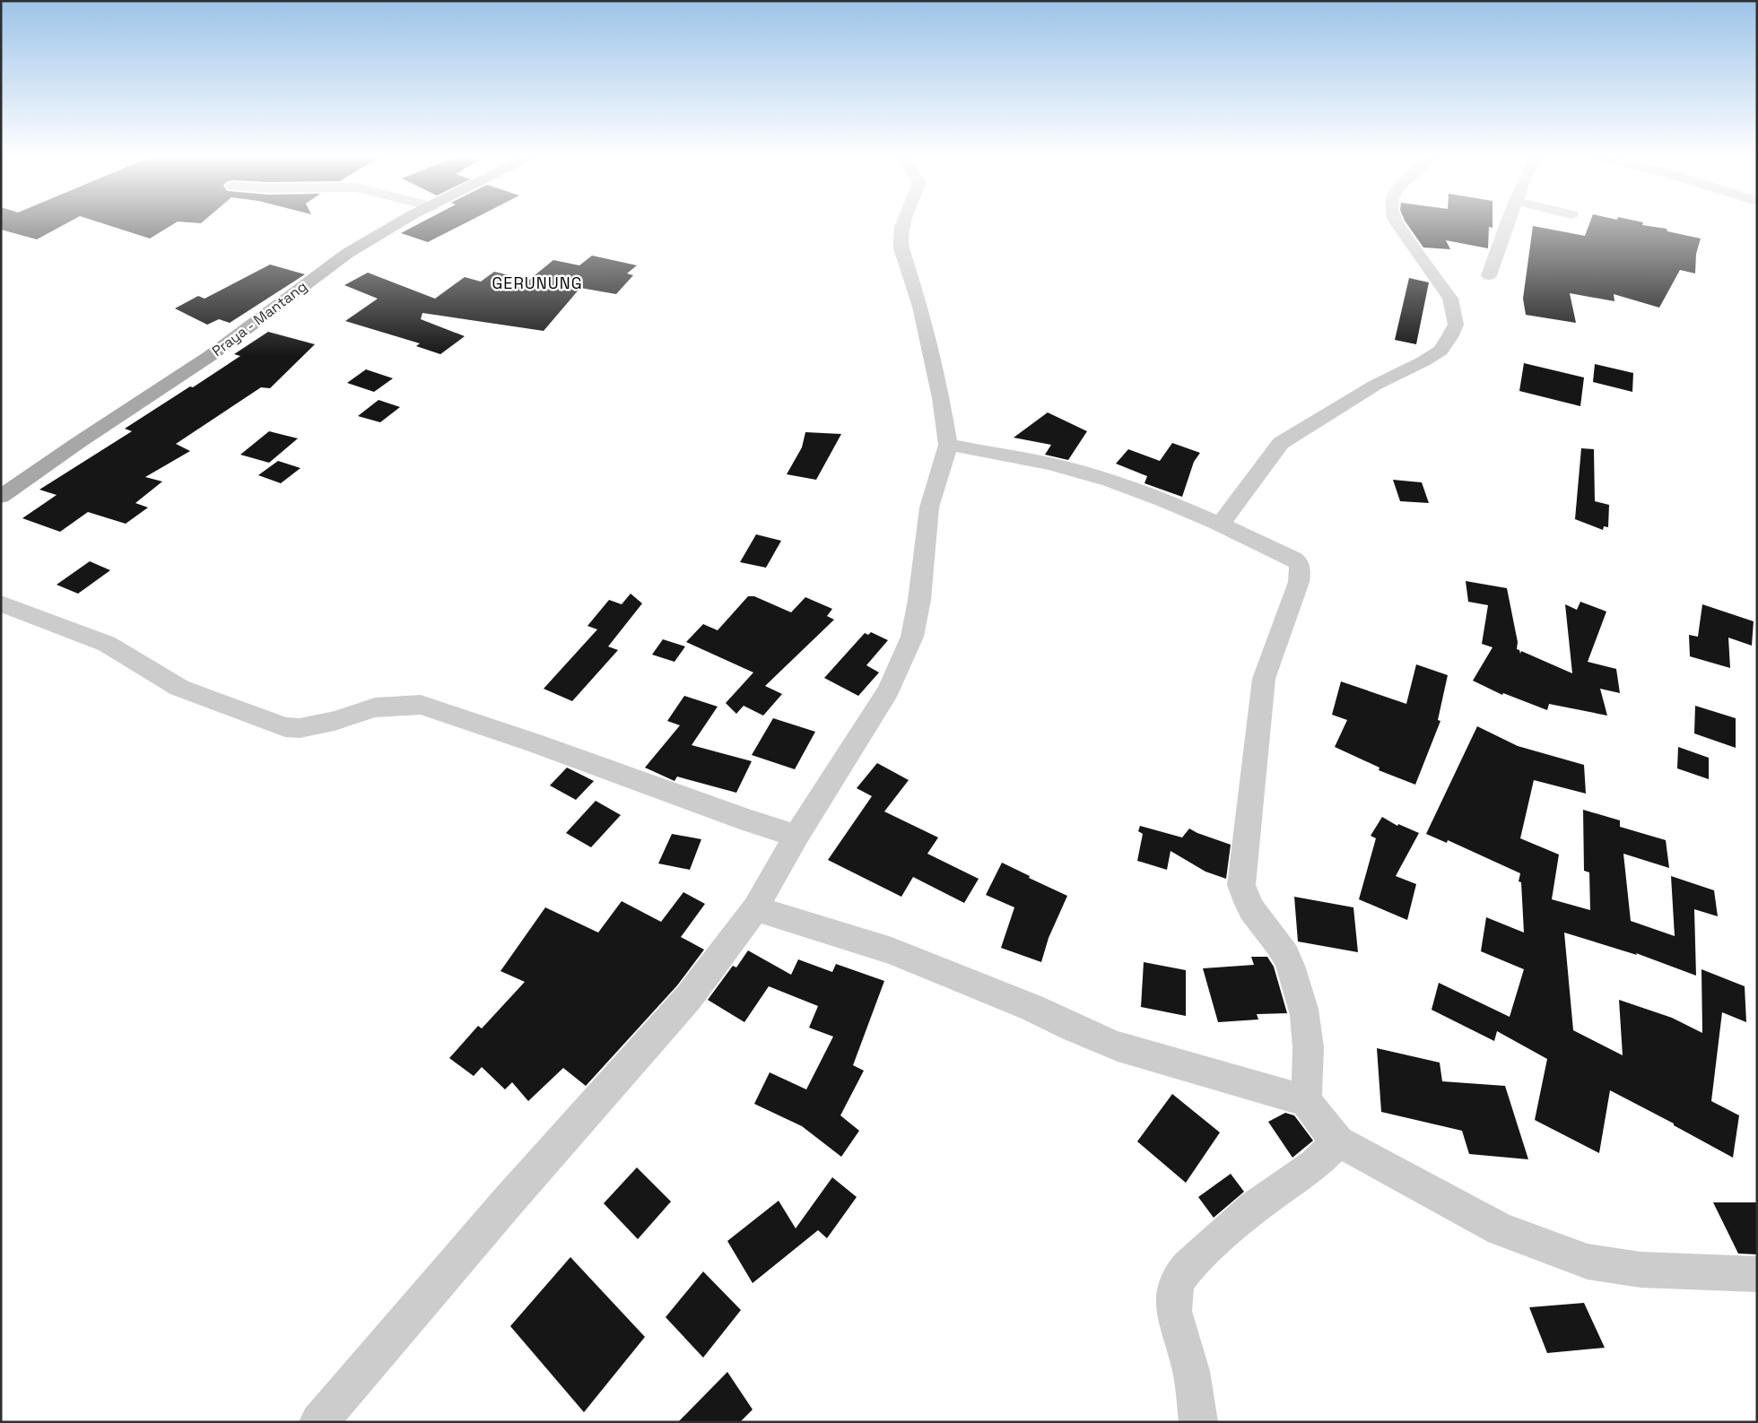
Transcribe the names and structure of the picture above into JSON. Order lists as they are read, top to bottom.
{
  "streets": {
    "main road": ["Praya - Mantang"]
  },
  "districts": ["GERUNUNG"]
}
